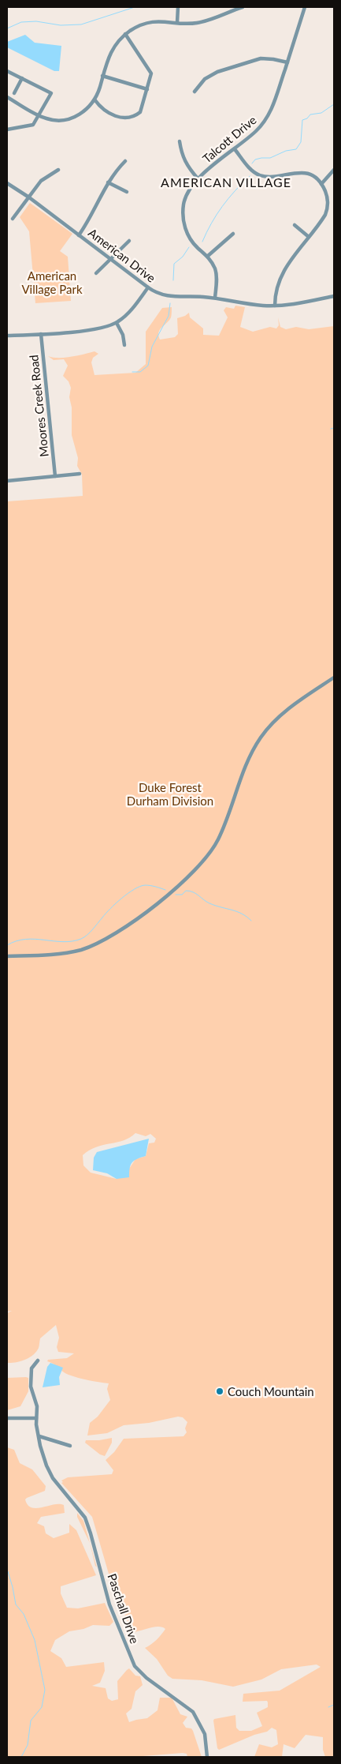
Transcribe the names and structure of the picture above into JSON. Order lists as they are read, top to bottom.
{
  "streets": {
    "street": [
      "Talcott Drive",
      "American Drive",
      "Moores Creek Road",
      "Paschall Drive"
    ]
  },
  "crossings": [
    ["Talcott Drive", "American Drive"]
  ],
  "districts": ["AMERICAN VILLAGE"],
  "parks": ["American Village Park", "Duke Forest Durham Division"],
  "places": ["Couch Mountain"]
}
